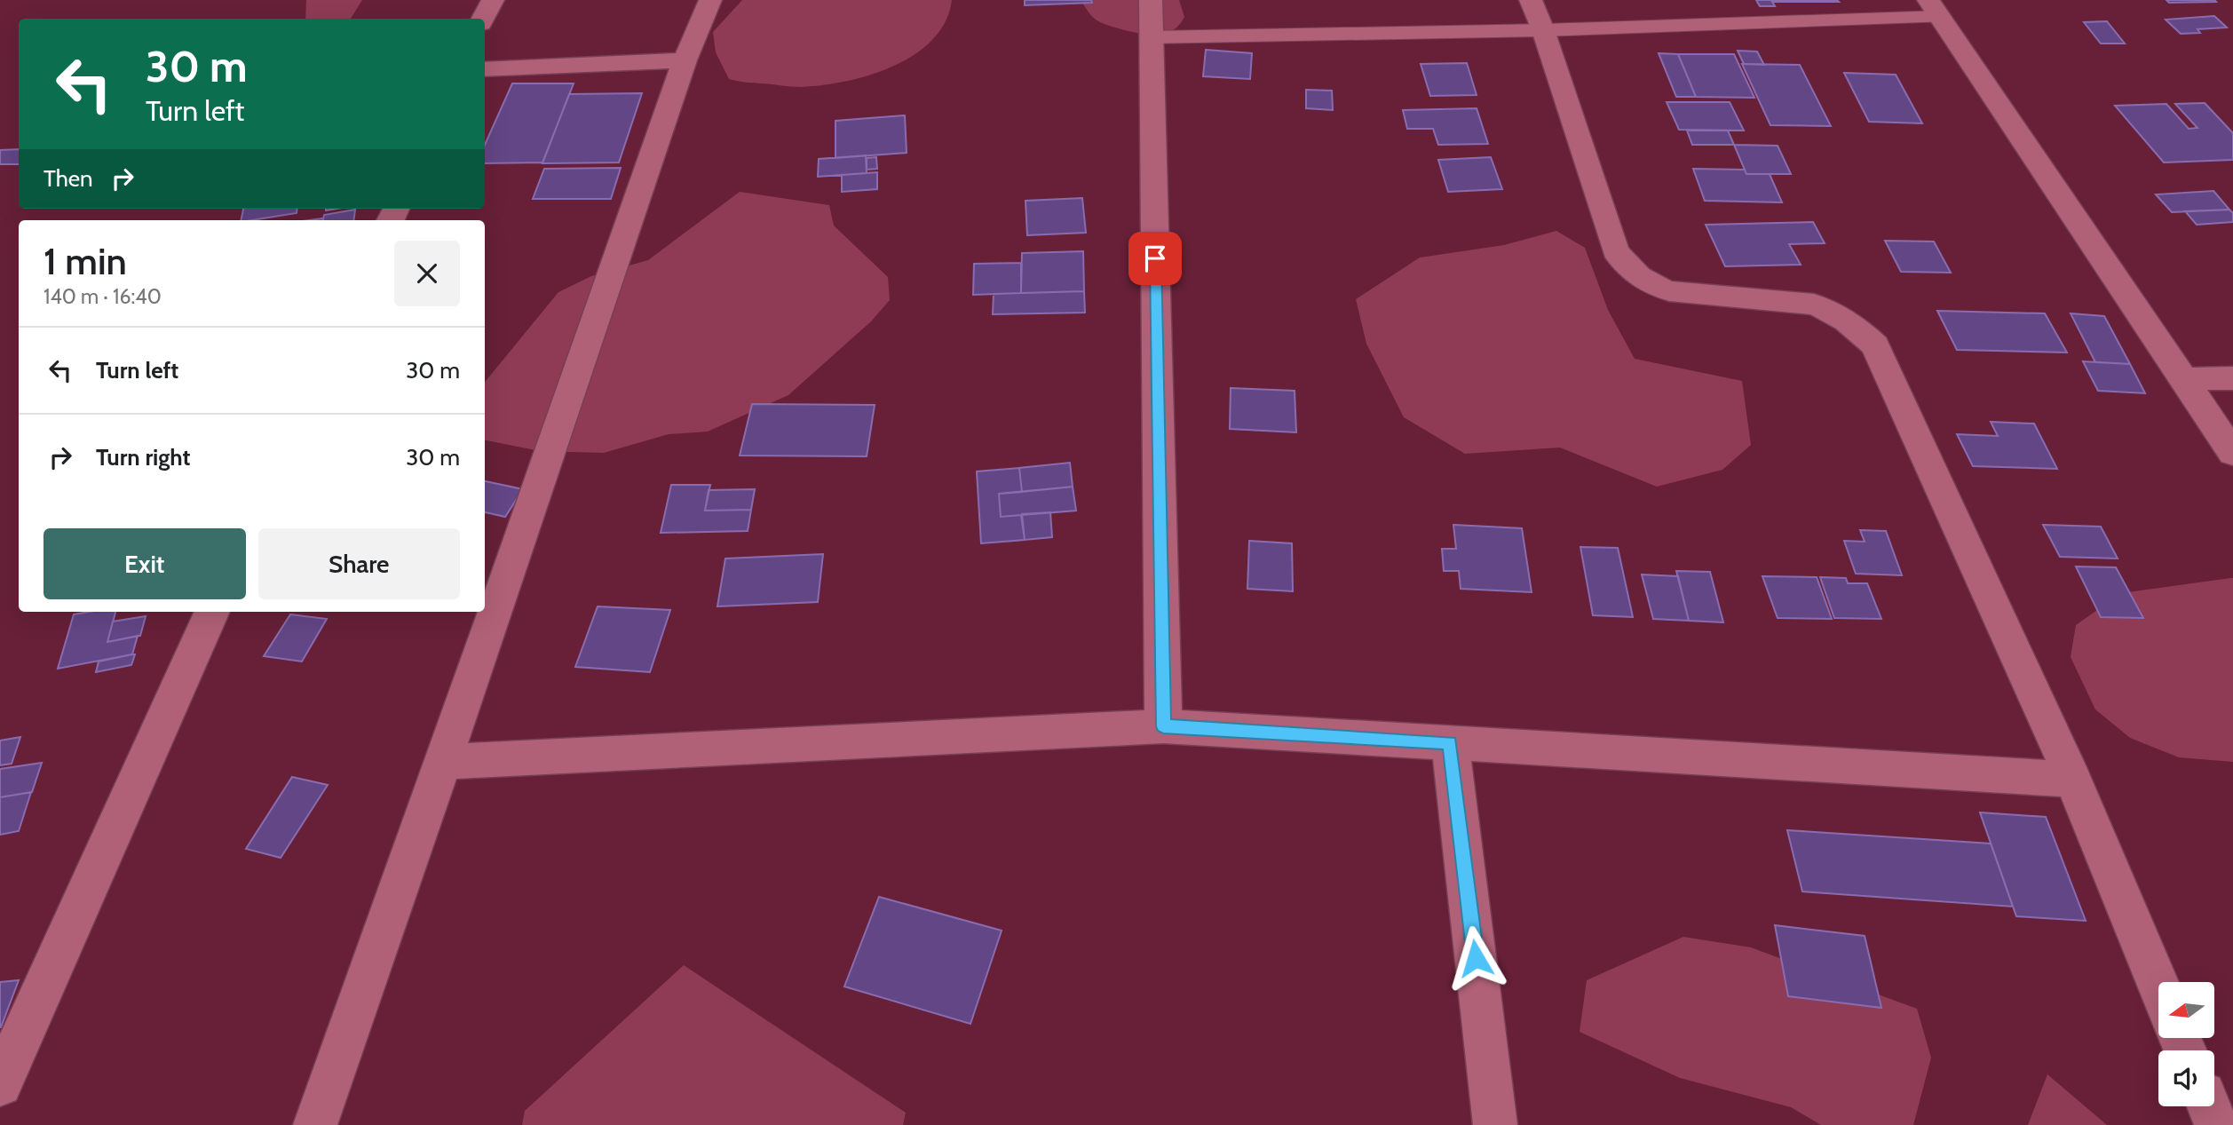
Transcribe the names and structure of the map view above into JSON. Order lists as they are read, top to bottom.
{
  "north": "left",
  "page": {
    "turn": ["30 m", "Turn left"],
    "then": "Then",
    "heading": ["1 min", "140 m · 16:40"],
    "list": [
      {
        "name": "Turn left",
        "value": "30 m"
      },
      {
        "name": "Turn right",
        "value": "30 m"
      }
    ],
    "buttons": ["Exit", "Share"]
  }
}
